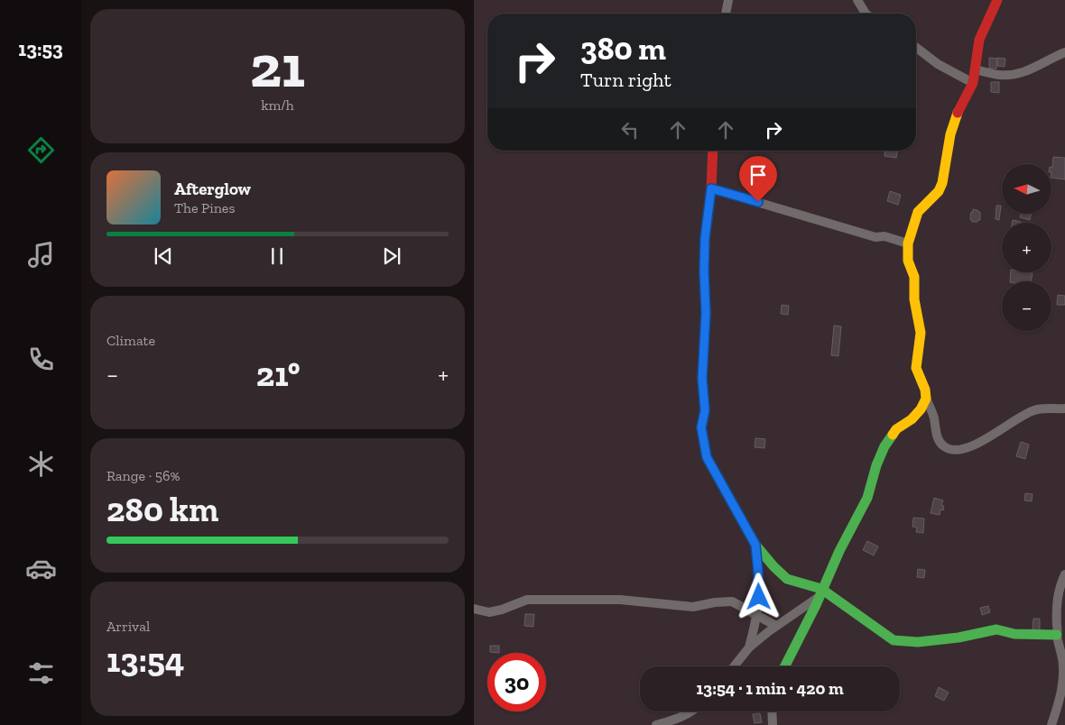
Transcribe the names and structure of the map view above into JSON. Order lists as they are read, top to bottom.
{
  "north": "left",
  "page": {
    "tabs": "13:53",
    "tile": [
      ["21", "km/h"],
      "Climate",
      ["Range · 56%", "280 km"],
      ["Arrival", "13:54"]
    ],
    "turn": ["380 m", "Turn right"],
    "map_buttons": ["+", "−"],
    "song": ["Afterglow", "The Pines"],
    "heat": ["−", "21°", "+"],
    "limit": "30",
    "trip": "13:54 · 1 min · 420 m"
  }
}
